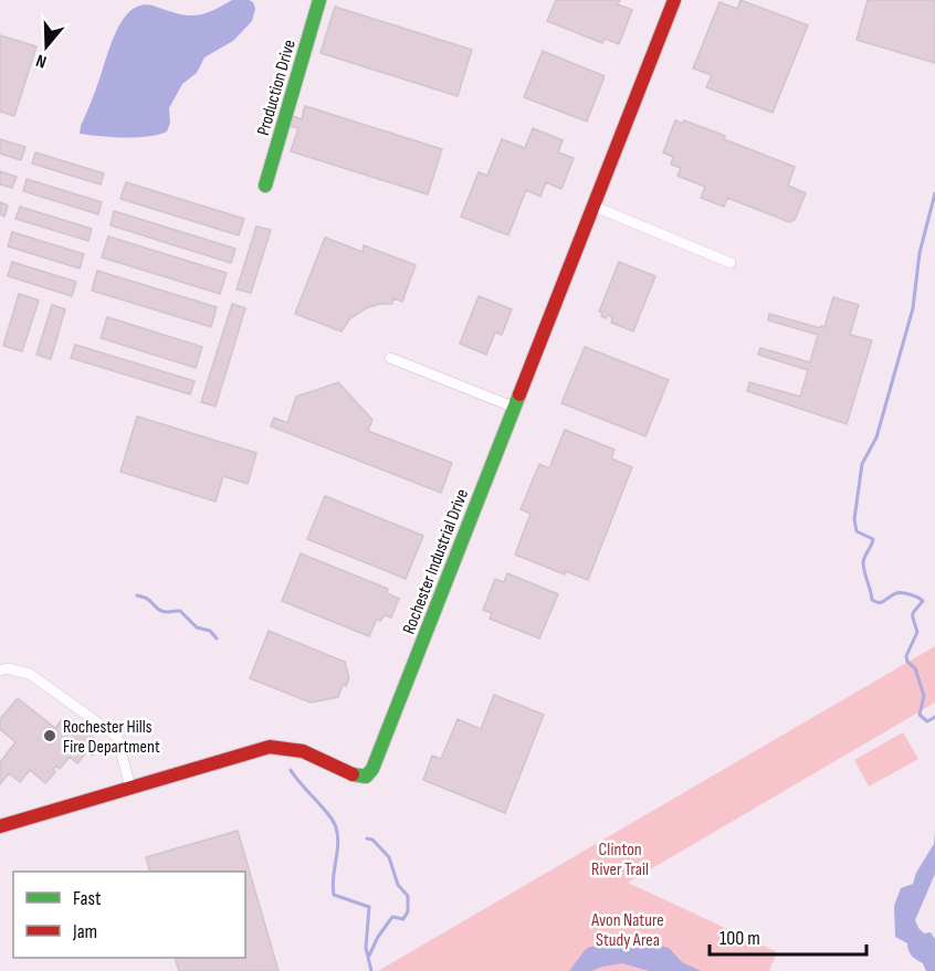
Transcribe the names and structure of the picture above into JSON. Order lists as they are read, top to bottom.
{
  "streets": {
    "street": ["Production Drive", "Rochester Industrial Drive"]
  },
  "parks": ["Clinton River Trail", "Avon Nature Study Area"],
  "places": ["Rochester Hills Fire Department"],
  "legend": ["Fast", "Jam"],
  "scale_bar": "100 m",
  "north": "bottom"
}
